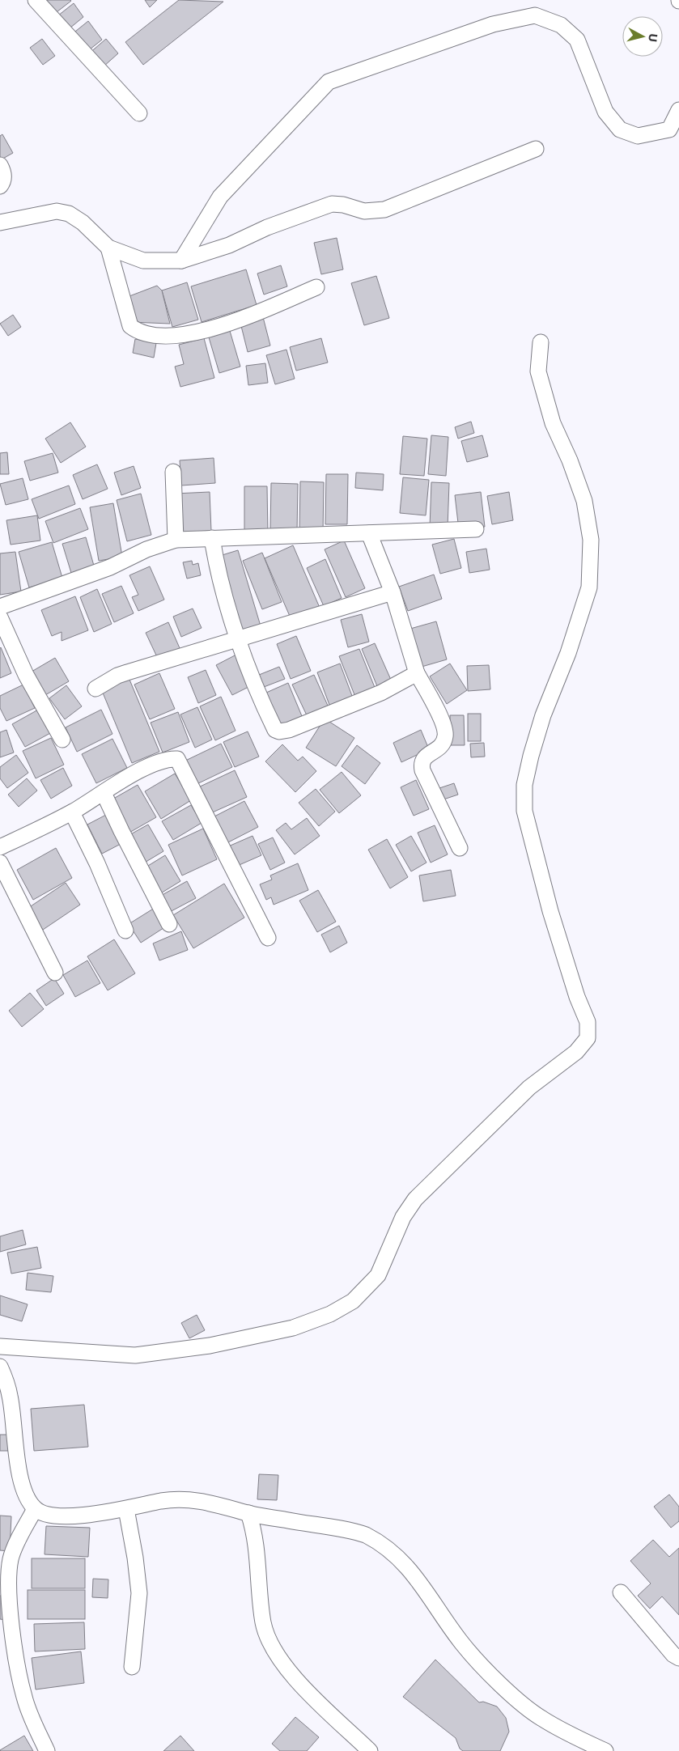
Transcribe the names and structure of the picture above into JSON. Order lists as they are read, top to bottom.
{
  "north": "right"
}
